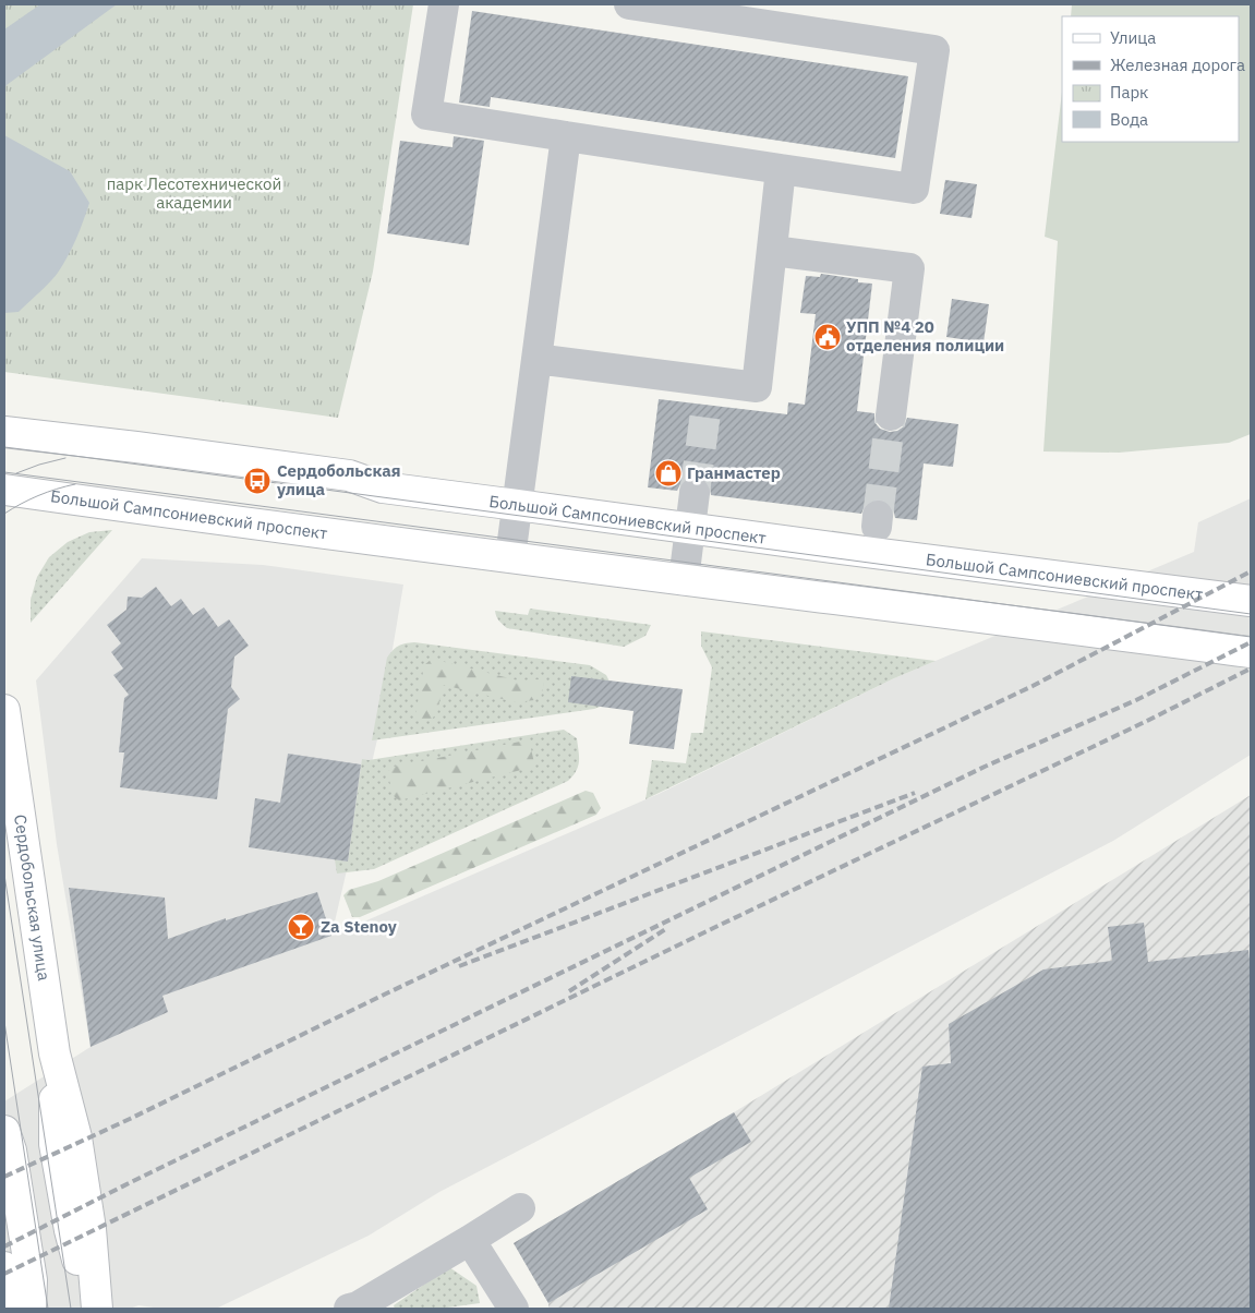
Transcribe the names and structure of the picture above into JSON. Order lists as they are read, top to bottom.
{
  "streets": {
    "main road": ["Большой Сампсониевский проспект", "Сердобольская улица"]
  },
  "parks": ["парк Лесотехнической академии"],
  "places": {
    "public building": ["УПП №4 20 отделения полиции"],
    "shop": ["Гранмастер"],
    "bus stop": ["Сердобольская улица"],
    "bar": ["Za Stenoy"]
  },
  "legend": [
    "Улица",
    "Железная дорога",
    "Парк",
    "Вода"
  ]
}
